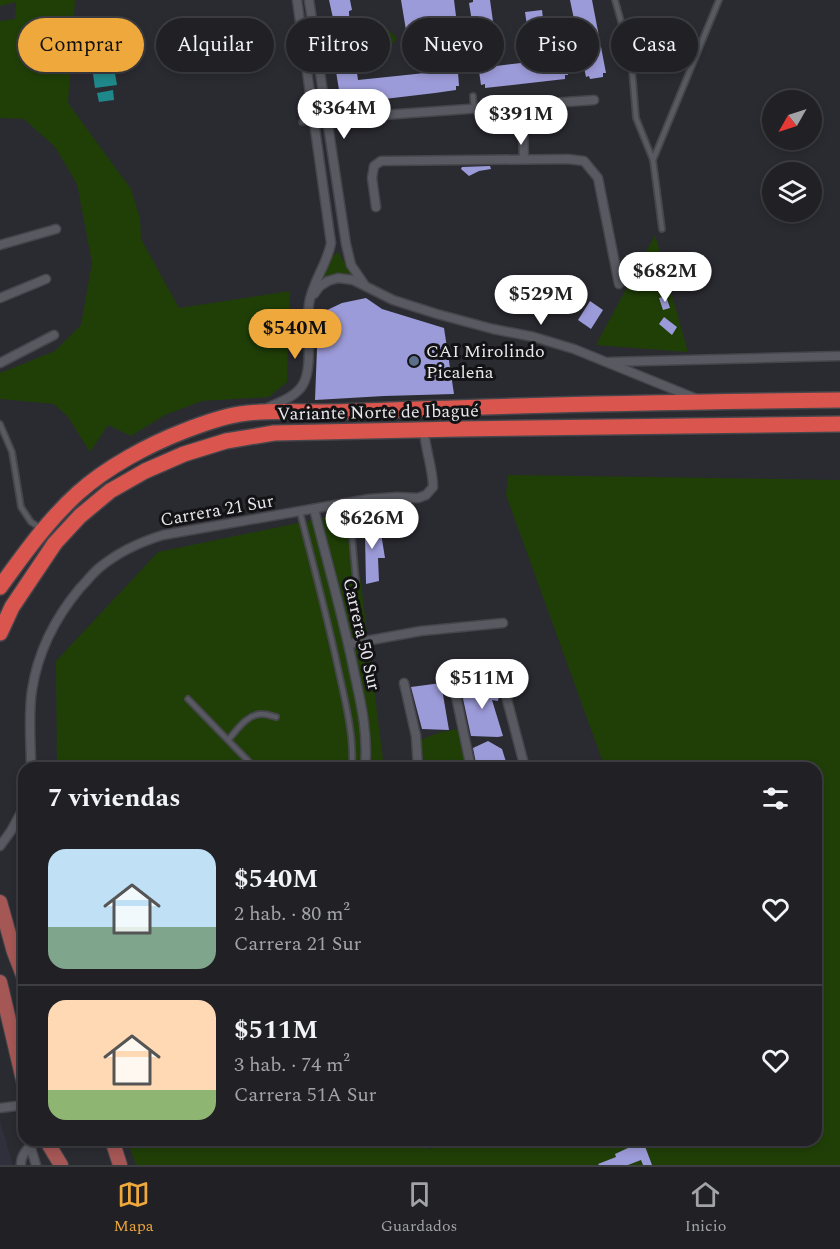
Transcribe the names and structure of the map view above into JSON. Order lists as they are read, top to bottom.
{
  "streets": {
    "highway": ["Variante Norte de Ibagué"],
    "street": ["Carrera 21 Sur", "Carrera 50 Sur"]
  },
  "crossings": [
    ["Variante Norte de Ibagué", "Carrera 21 Sur"],
    ["Carrera 21 Sur", "Carrera 50 Sur"]
  ],
  "places": ["CAI Mirolindo Picaleña"],
  "north": "bottom left",
  "page": {
    "chip": [
      "Comprar",
      "Alquilar",
      "Filtros",
      "Nuevo",
      "Piso",
      "Casa"
    ],
    "price": [
      "$364M",
      "$391M",
      "$682M",
      "$529M",
      "$540M",
      "$626M",
      "$511M"
    ],
    "heading": "7 viviendas",
    "list": [
      {
        "name": "$540M",
        "note": "2 hab. · 80 m² · Carrera 21 Sur"
      },
      {
        "name": "$511M",
        "note": "3 hab. · 74 m² · Carrera 51A Sur"
      }
    ],
    "tabs": ["Mapa", "Guardados", "Inicio"]
  }
}
